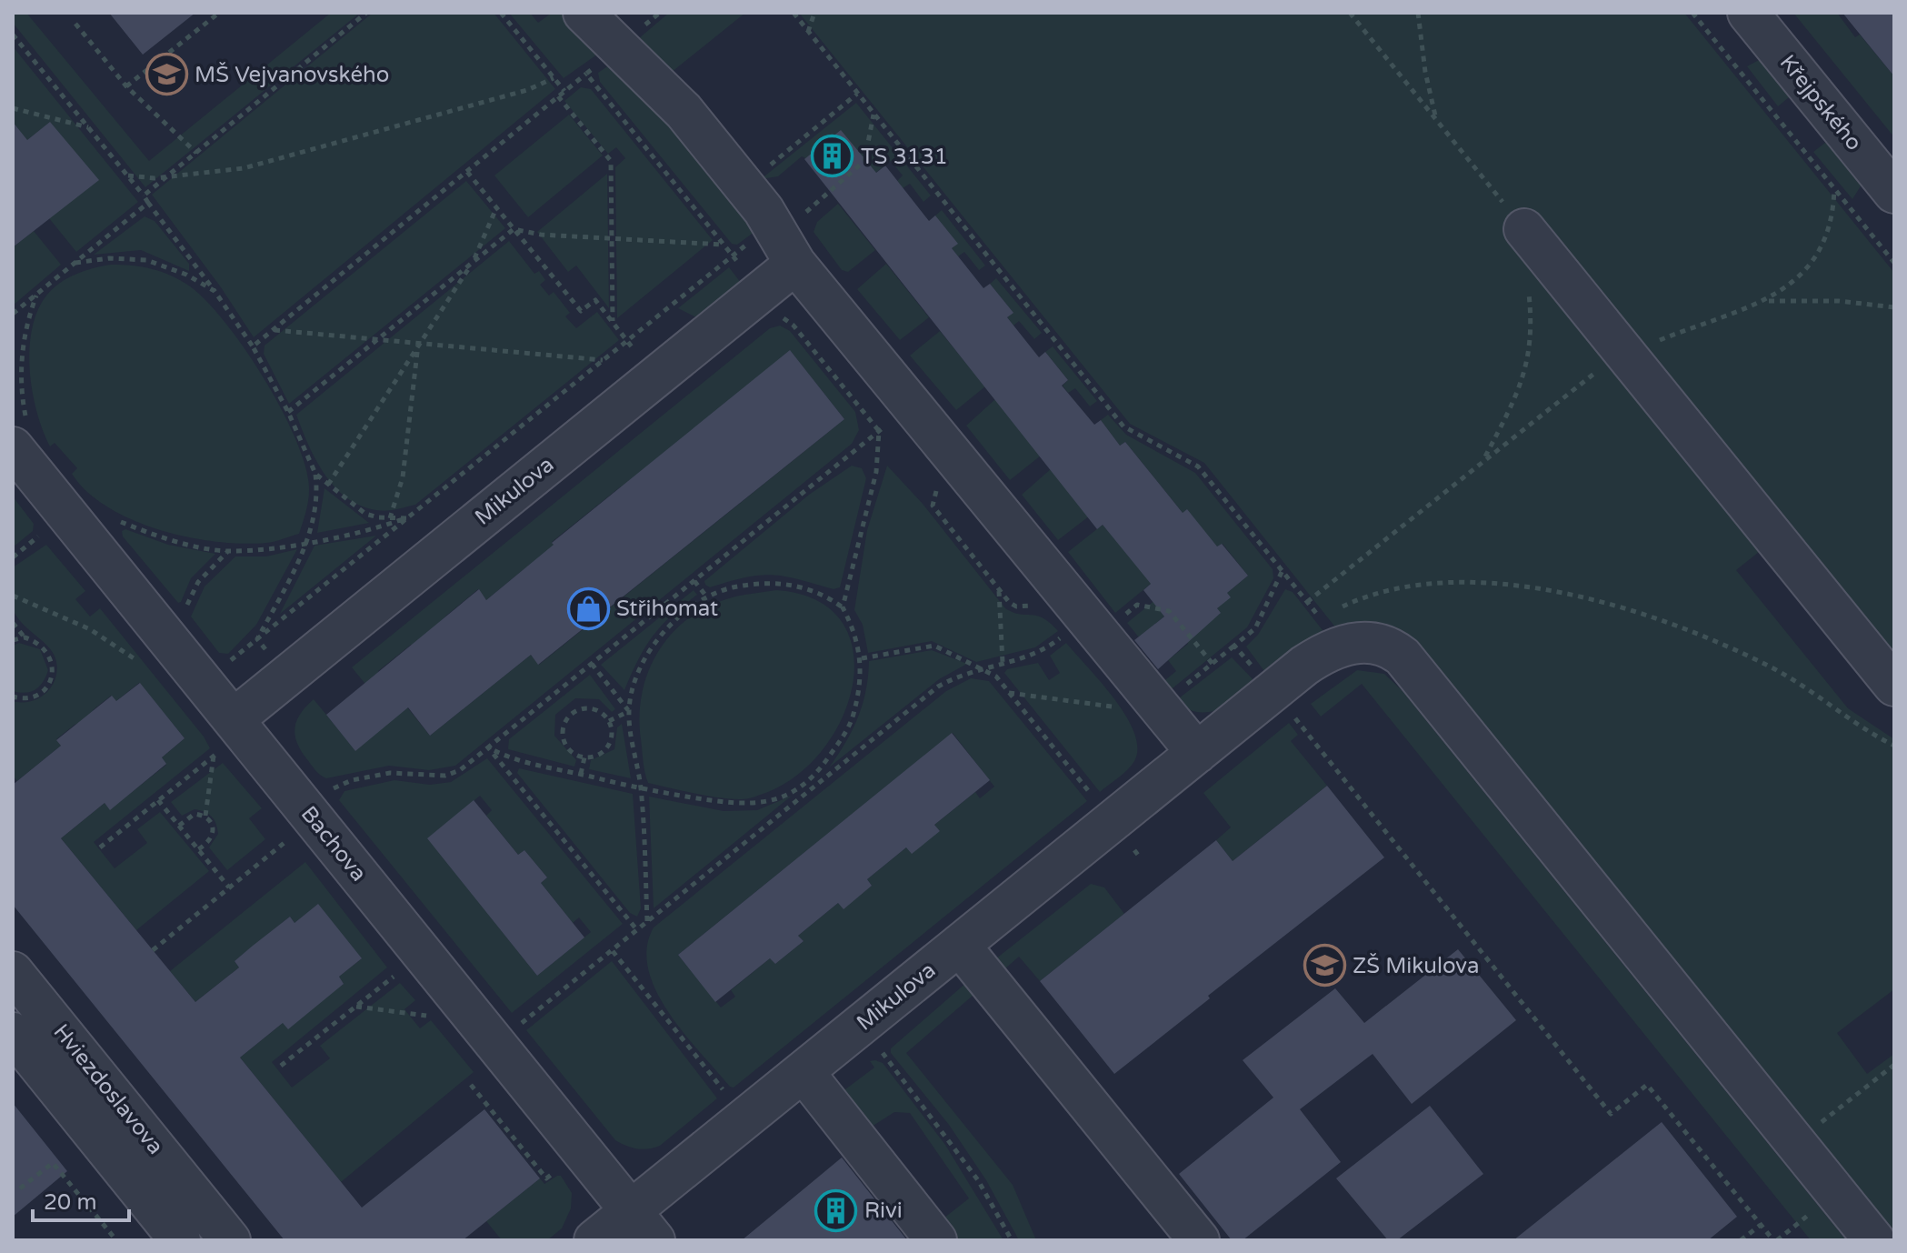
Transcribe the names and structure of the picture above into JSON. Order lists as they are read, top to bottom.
{
  "streets": {
    "street": [
      "Křejpského",
      "Mikulova",
      "Bachova",
      "Hviezdoslavova"
    ]
  },
  "crossings": [
    ["Mikulova", "Bachova"]
  ],
  "places": {
    "school or university": ["MŠ Vejvanovského", "ZŠ Mikulova"],
    "building": ["TS 3131", "Rivi"],
    "shop": ["Střihomat"]
  },
  "scale_bar": "20 m"
}
